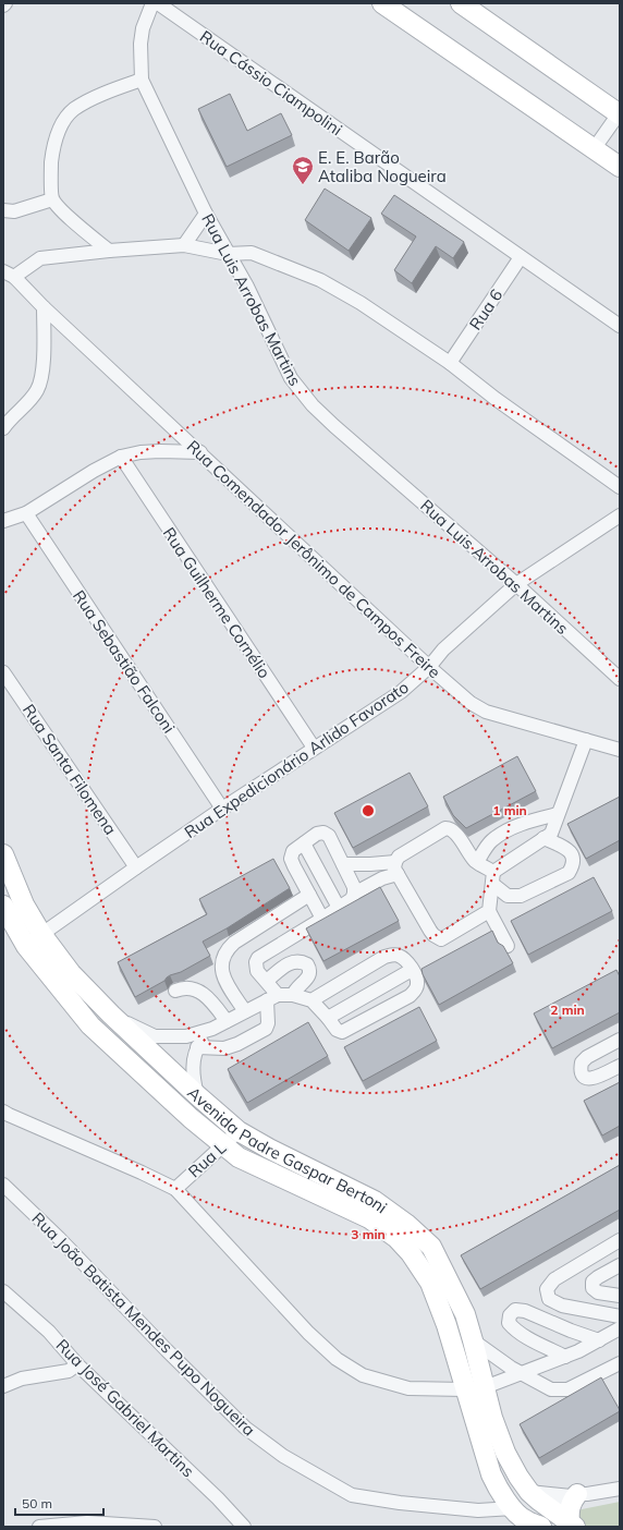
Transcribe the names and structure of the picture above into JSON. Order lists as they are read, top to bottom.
{
  "streets": {
    "street": [
      "Rua Cássio Ciampolini",
      "Rua Luis Arrobas Martins",
      "Rua 6",
      "Rua Comendador Jerônimo de Campos Freire",
      "Rua Guilherme Cornélio",
      "Rua Sebastião Falconi",
      "Rua Expedicionário Arlido Favorato",
      "Rua Santa Filomena",
      "Avenida Padre Gaspar Bertoni",
      "Rua L",
      "Rua João Batista Mendes Pupo Nogueira",
      "Rua José Gabriel Martins"
    ]
  },
  "crossings": [
    ["Rua Cássio Ciampolini", "Rua 6"],
    ["Rua Luis Arrobas Martins", "Rua Expedicionário Arlido Favorato"],
    ["Rua Comendador Jerônimo de Campos Freire", "Rua Expedicionário Arlido Favorato"],
    ["Rua Guilherme Cornélio", "Rua Expedicionário Arlido Favorato"],
    ["Rua Sebastião Falconi", "Rua Expedicionário Arlido Favorato"],
    ["Rua Expedicionário Arlido Favorato", "Rua Santa Filomena"],
    ["Rua Expedicionário Arlido Favorato", "Avenida Padre Gaspar Bertoni"],
    ["Avenida Padre Gaspar Bertoni", "Rua L"],
    ["Avenida Padre Gaspar Bertoni", "Rua João Batista Mendes Pupo Nogueira"]
  ],
  "places": {
    "school or university": ["E. E. Barão Ataliba Nogueira"]
  },
  "scale_bar": "50 m",
  "rings": ["1 min", "2 min", "3 min"]
}
